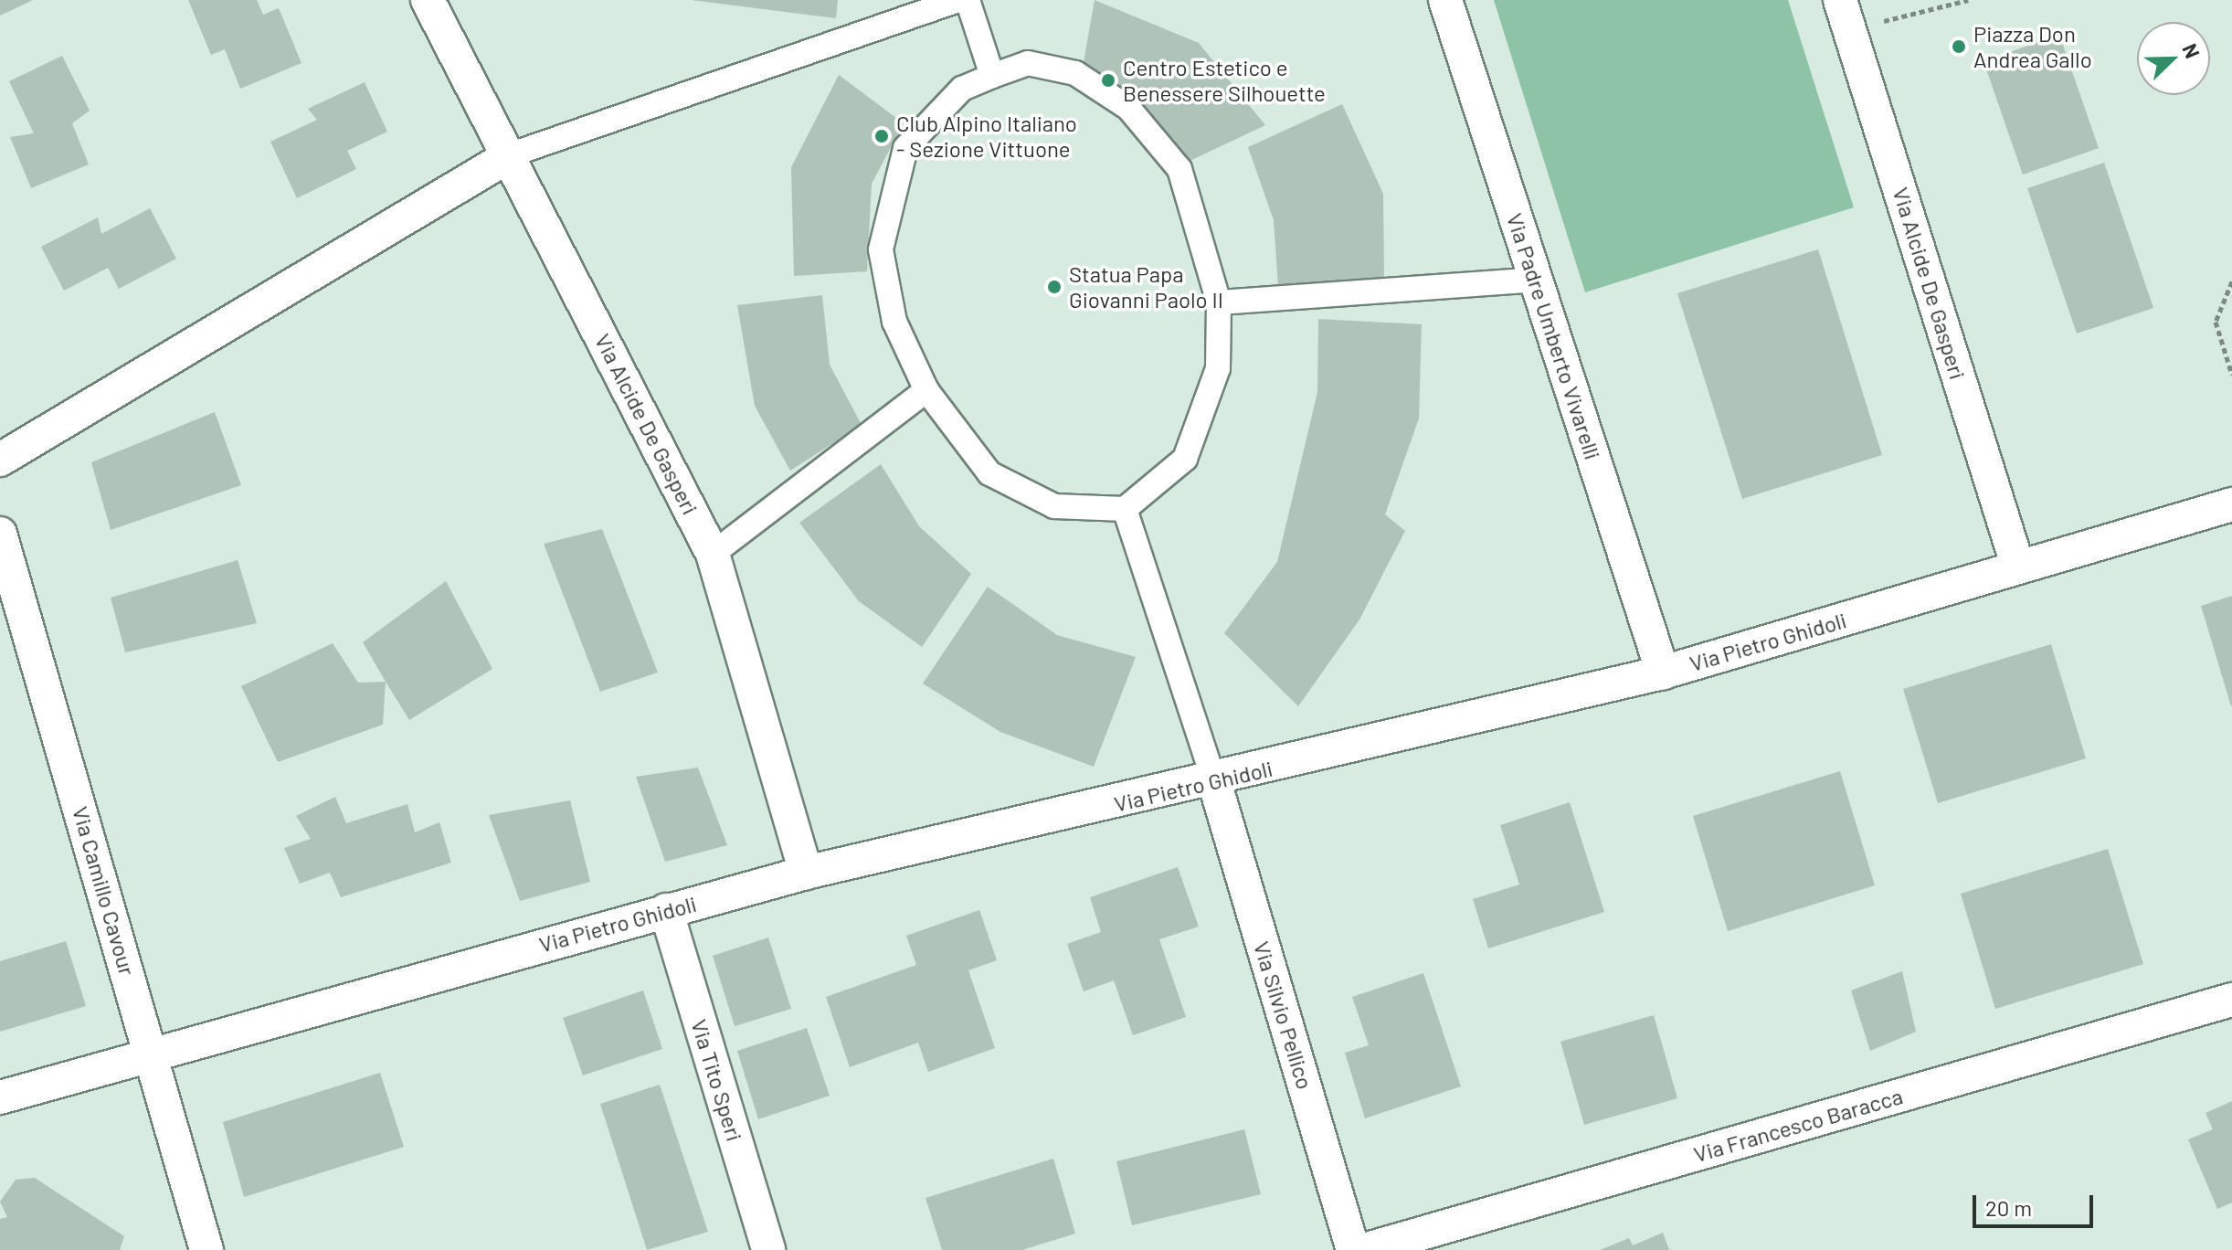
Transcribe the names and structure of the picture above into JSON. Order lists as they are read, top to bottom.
{
  "streets": {
    "street": [
      "Via Alcide De Gasperi",
      "Via Padre Umberto Vivarelli",
      "Via Pietro Ghidoli",
      "Via Camillo Cavour",
      "Via Silvio Pellico",
      "Via Tito Speri",
      "Via Francesco Baracca"
    ]
  },
  "crossings": [
    ["Via Alcide De Gasperi", "Via Pietro Ghidoli"],
    ["Via Padre Umberto Vivarelli", "Via Pietro Ghidoli"],
    ["Via Pietro Ghidoli", "Via Camillo Cavour"],
    ["Via Pietro Ghidoli", "Via Silvio Pellico"],
    ["Via Pietro Ghidoli", "Via Tito Speri"]
  ],
  "places": [
    "Piazza Don Andrea Gallo",
    "Centro Estetico e Benessere Silhouette",
    "Club Alpino Italiano - Sezione Vittuone",
    "Statua Papa Giovanni Paolo II"
  ],
  "scale_bar": "20 m",
  "north": "top right"
}
